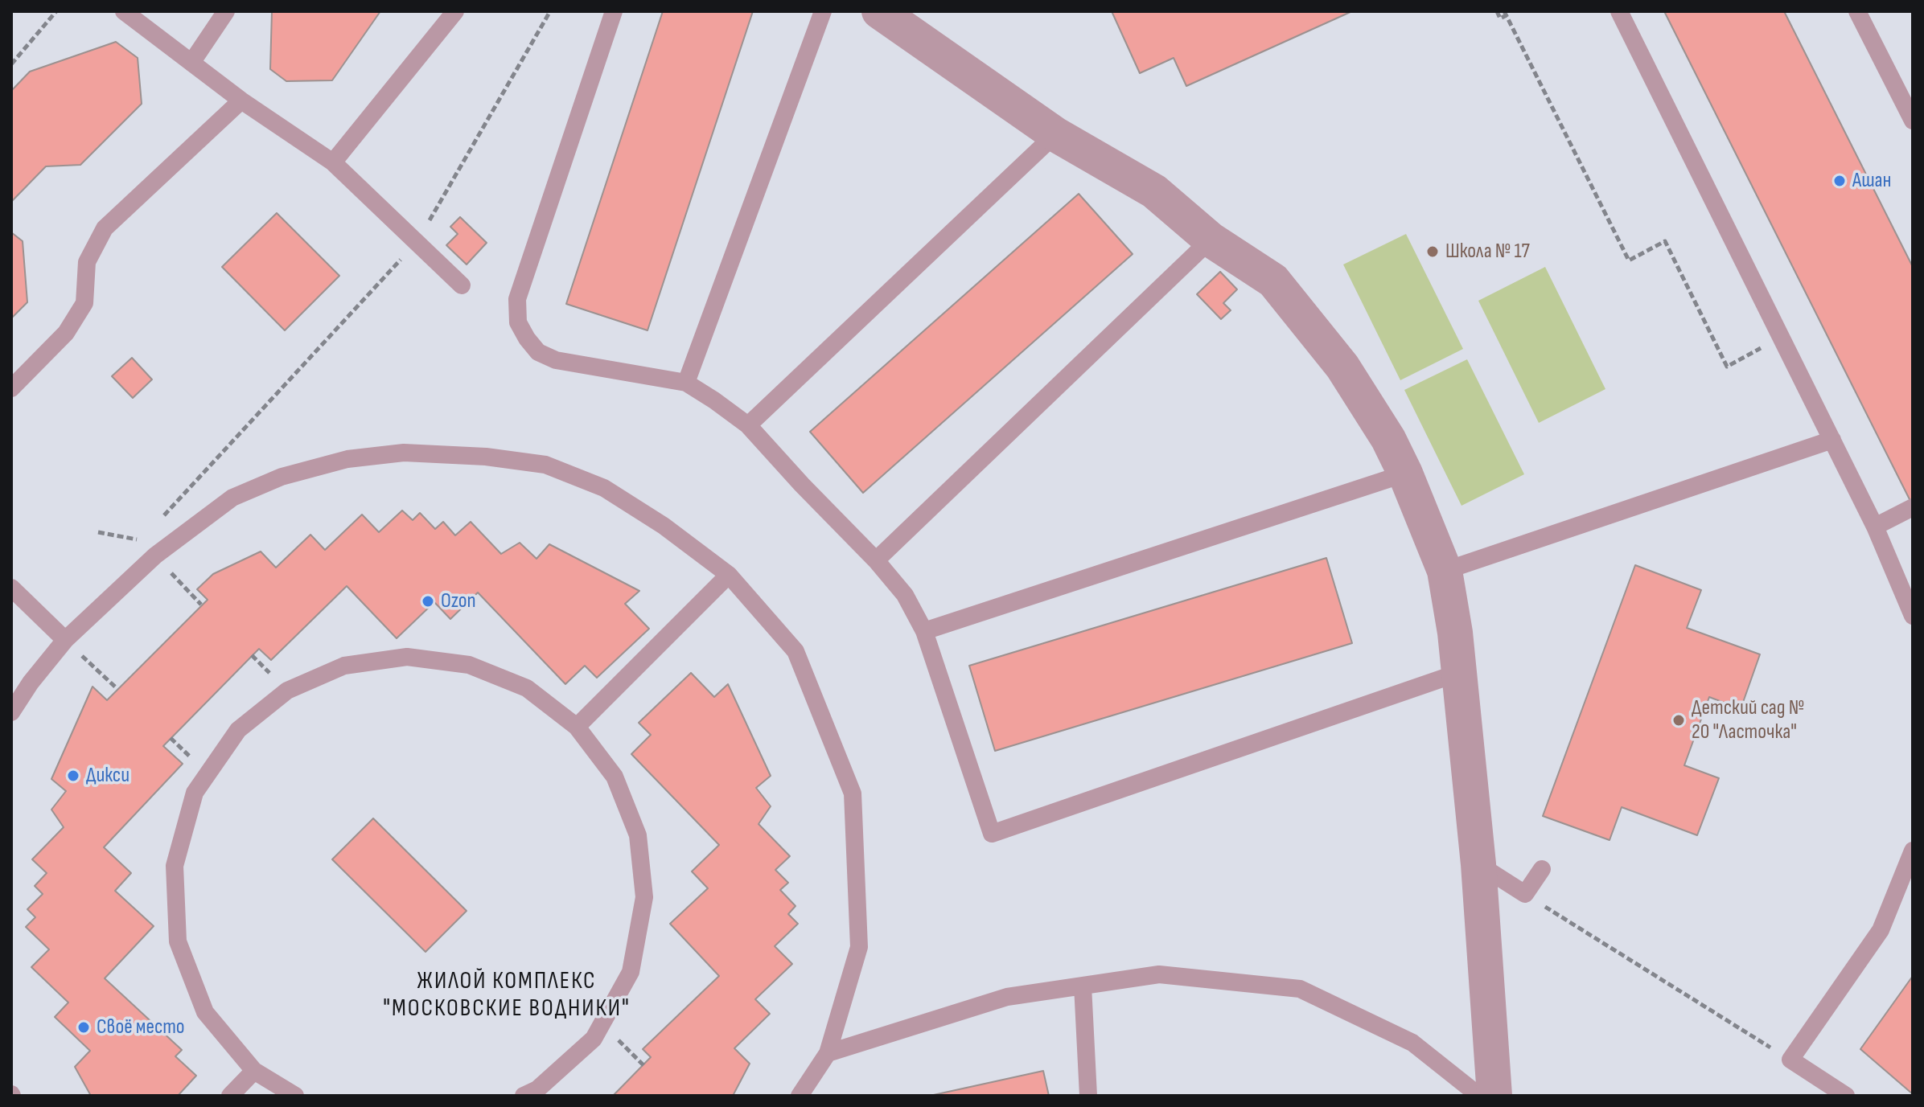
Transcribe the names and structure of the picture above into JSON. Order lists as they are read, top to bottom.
{
  "districts": ["ЖИЛОЙ КОМПЛЕКС \"МОСКОВСКИЕ ВОДНИКИ\""],
  "places": [
    "Ашан",
    "Школа № 17",
    "Ozon",
    "Детский сад № 20 \"Ласточка\"",
    "Дикси",
    "Своё место"
  ]
}
